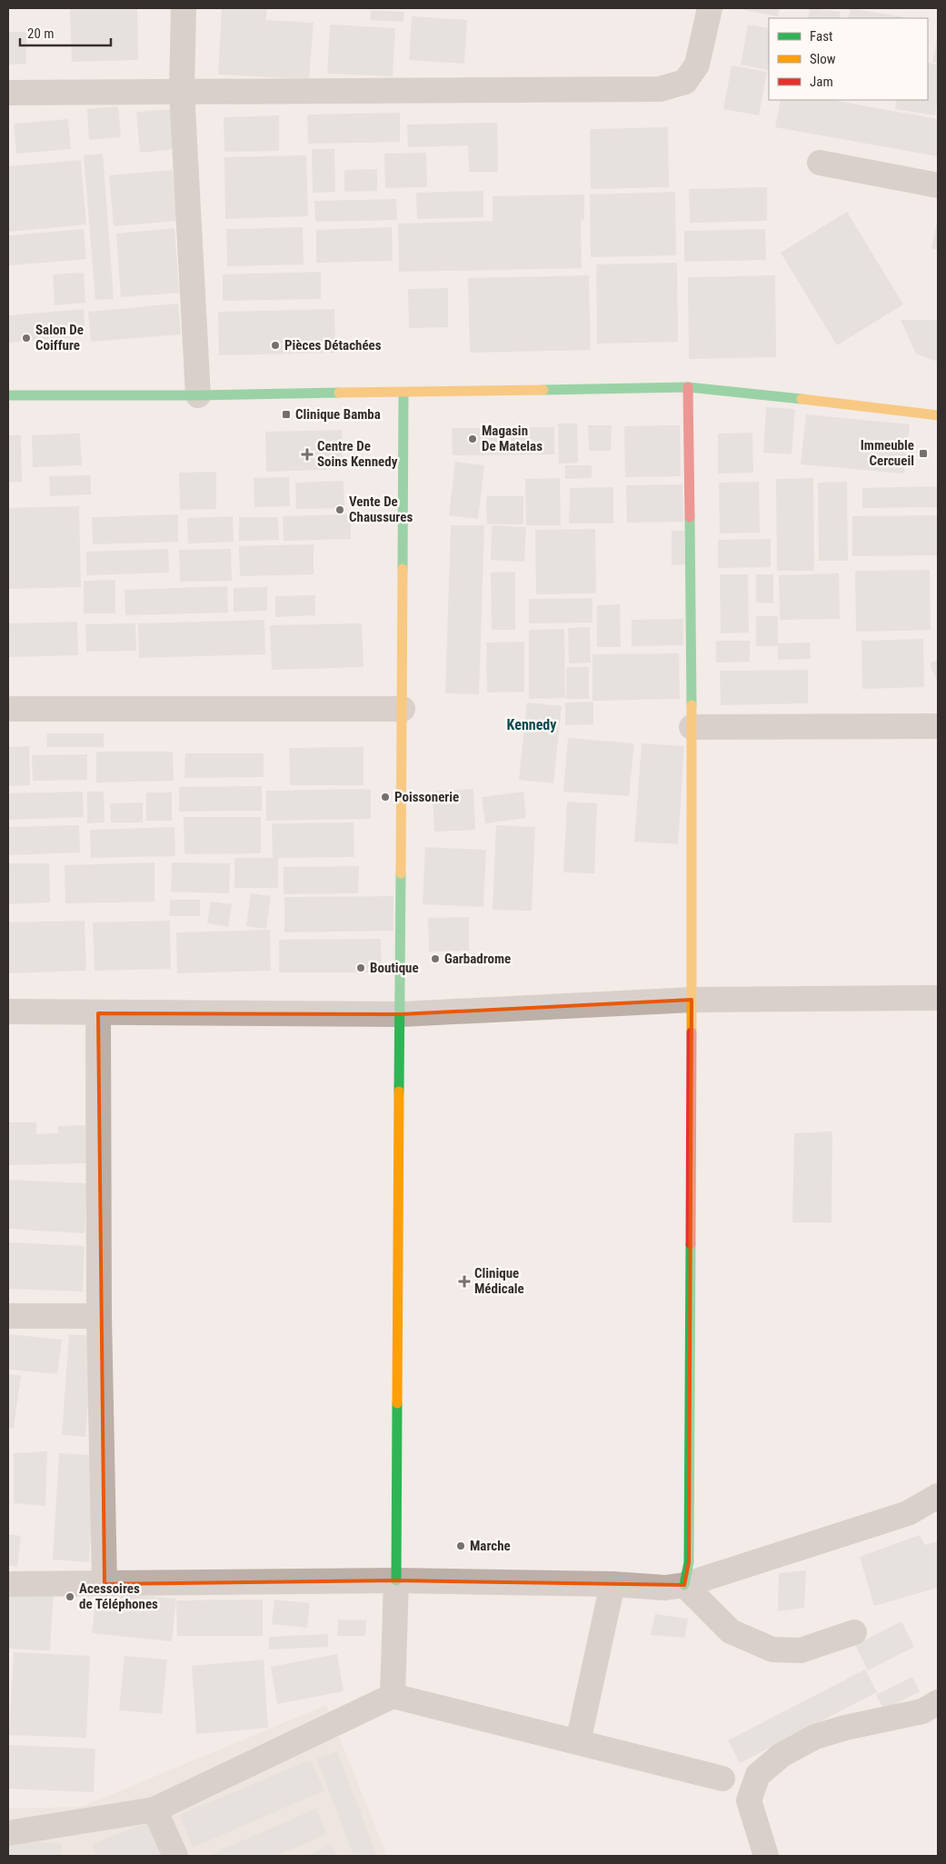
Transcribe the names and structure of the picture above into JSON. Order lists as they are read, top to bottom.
{
  "districts": ["Kennedy"],
  "places": {
    "other": [
      "Salon De Coiffure",
      "Pièces Détachées",
      "Magasin De Matelas",
      "Vente De Chaussures",
      "Poissonerie",
      "Garbadrome",
      "Boutique",
      "Marche",
      "Acessoires de Téléphones"
    ],
    "transit": ["Clinique Bamba", "Immeuble Cercueil"],
    "health": ["Centre De Soins Kennedy", "Clinique Médicale"]
  },
  "legend": ["Fast", "Slow", "Jam"],
  "scale_bar": "20 m"
}
